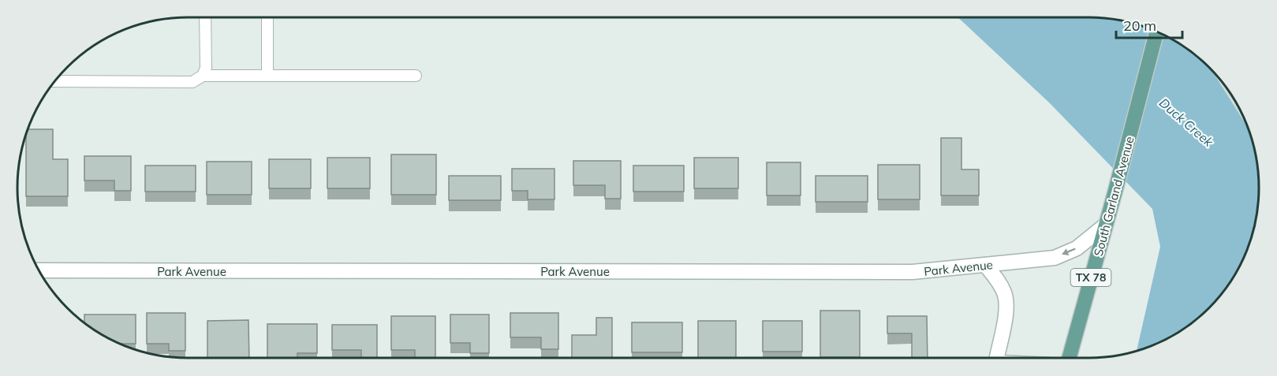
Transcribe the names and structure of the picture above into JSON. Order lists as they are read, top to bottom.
{
  "streets": {
    "main road": ["South Garland Avenue", "TX 78"],
    "street": ["Park Avenue"]
  },
  "crossings": [
    ["South Garland Avenue", "Park Avenue"]
  ],
  "water": ["Duck Creek"],
  "scale_bar": "20 m"
}
